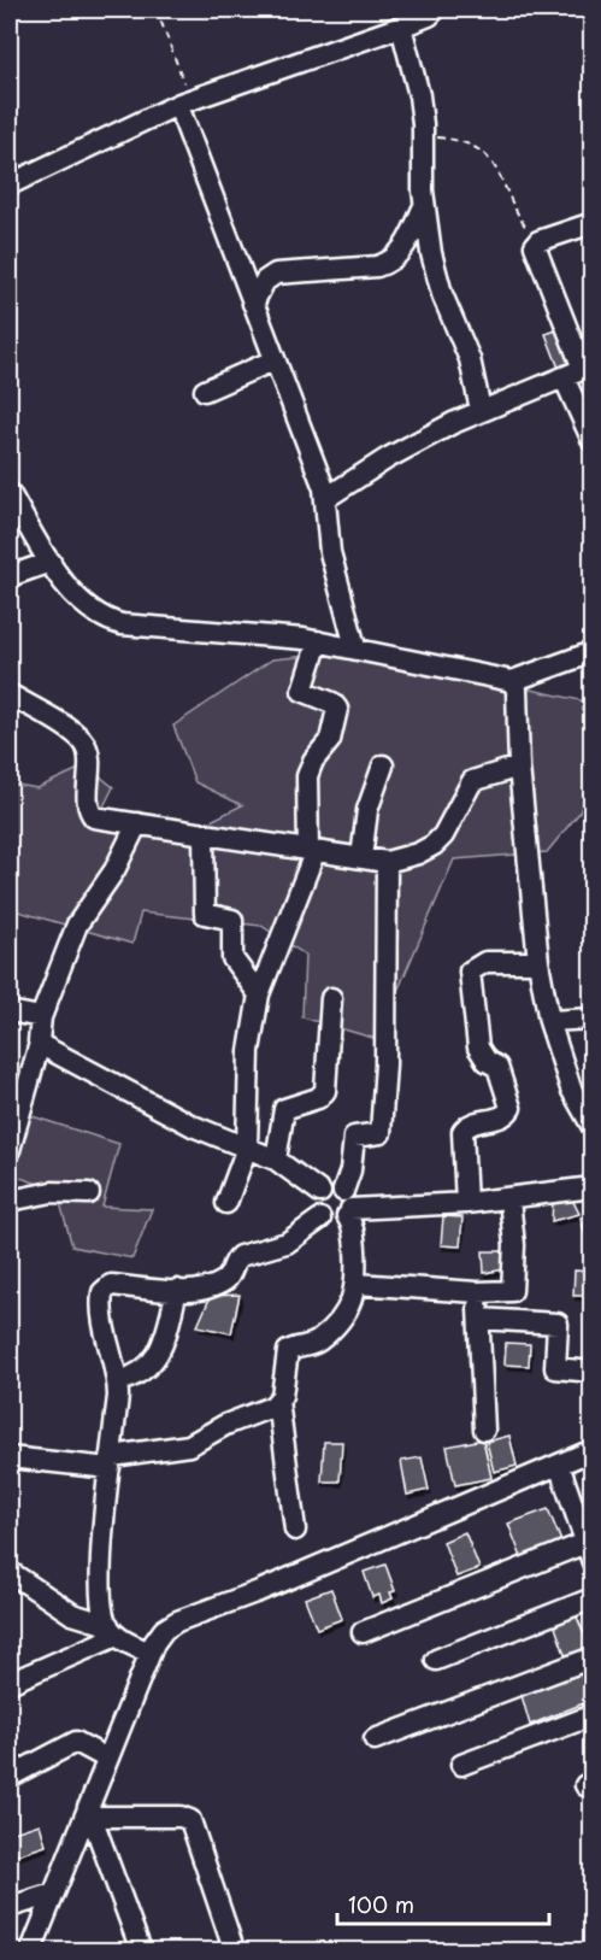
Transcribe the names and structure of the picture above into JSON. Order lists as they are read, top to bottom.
{
  "scale_bar": "100 m"
}
